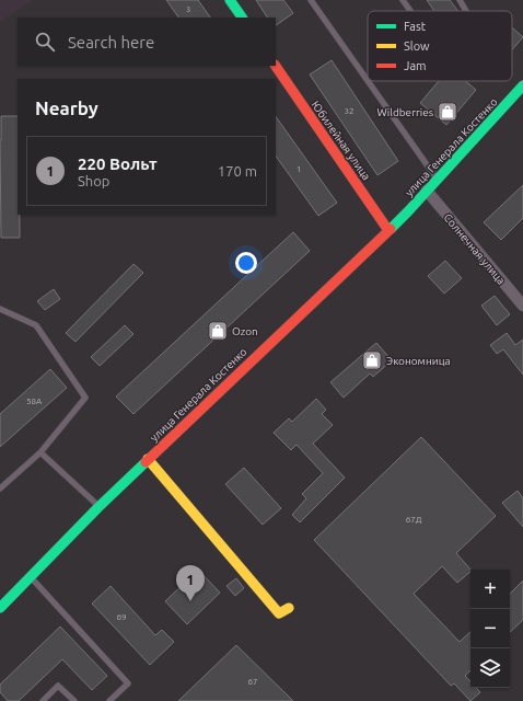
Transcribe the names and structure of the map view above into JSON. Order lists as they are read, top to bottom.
{
  "streets": {
    "main road": ["Юбилейная улица", "улица Генерала Костенко"],
    "street": ["Солнечная улица"]
  },
  "crossings": [
    ["Юбилейная улица", "улица Генерала Костенко"],
    ["улица Генерала Костенко", "Солнечная улица"]
  ],
  "places": {
    "shop": ["Wildberries", "Ozon", "Экономница"]
  },
  "house_numbers": [
    "3",
    "32",
    "1",
    "58А",
    "67Д",
    "69",
    "67"
  ],
  "legend": ["Fast", "Slow", "Jam"],
  "page": {
    "search": "Search here",
    "heading": "Nearby",
    "list": [
      {
        "mark": "1",
        "name": "220 Вольт",
        "note": "Shop",
        "value": "170 m"
      }
    ],
    "pins": "1",
    "map_buttons": ["+", "−"]
  }
}
